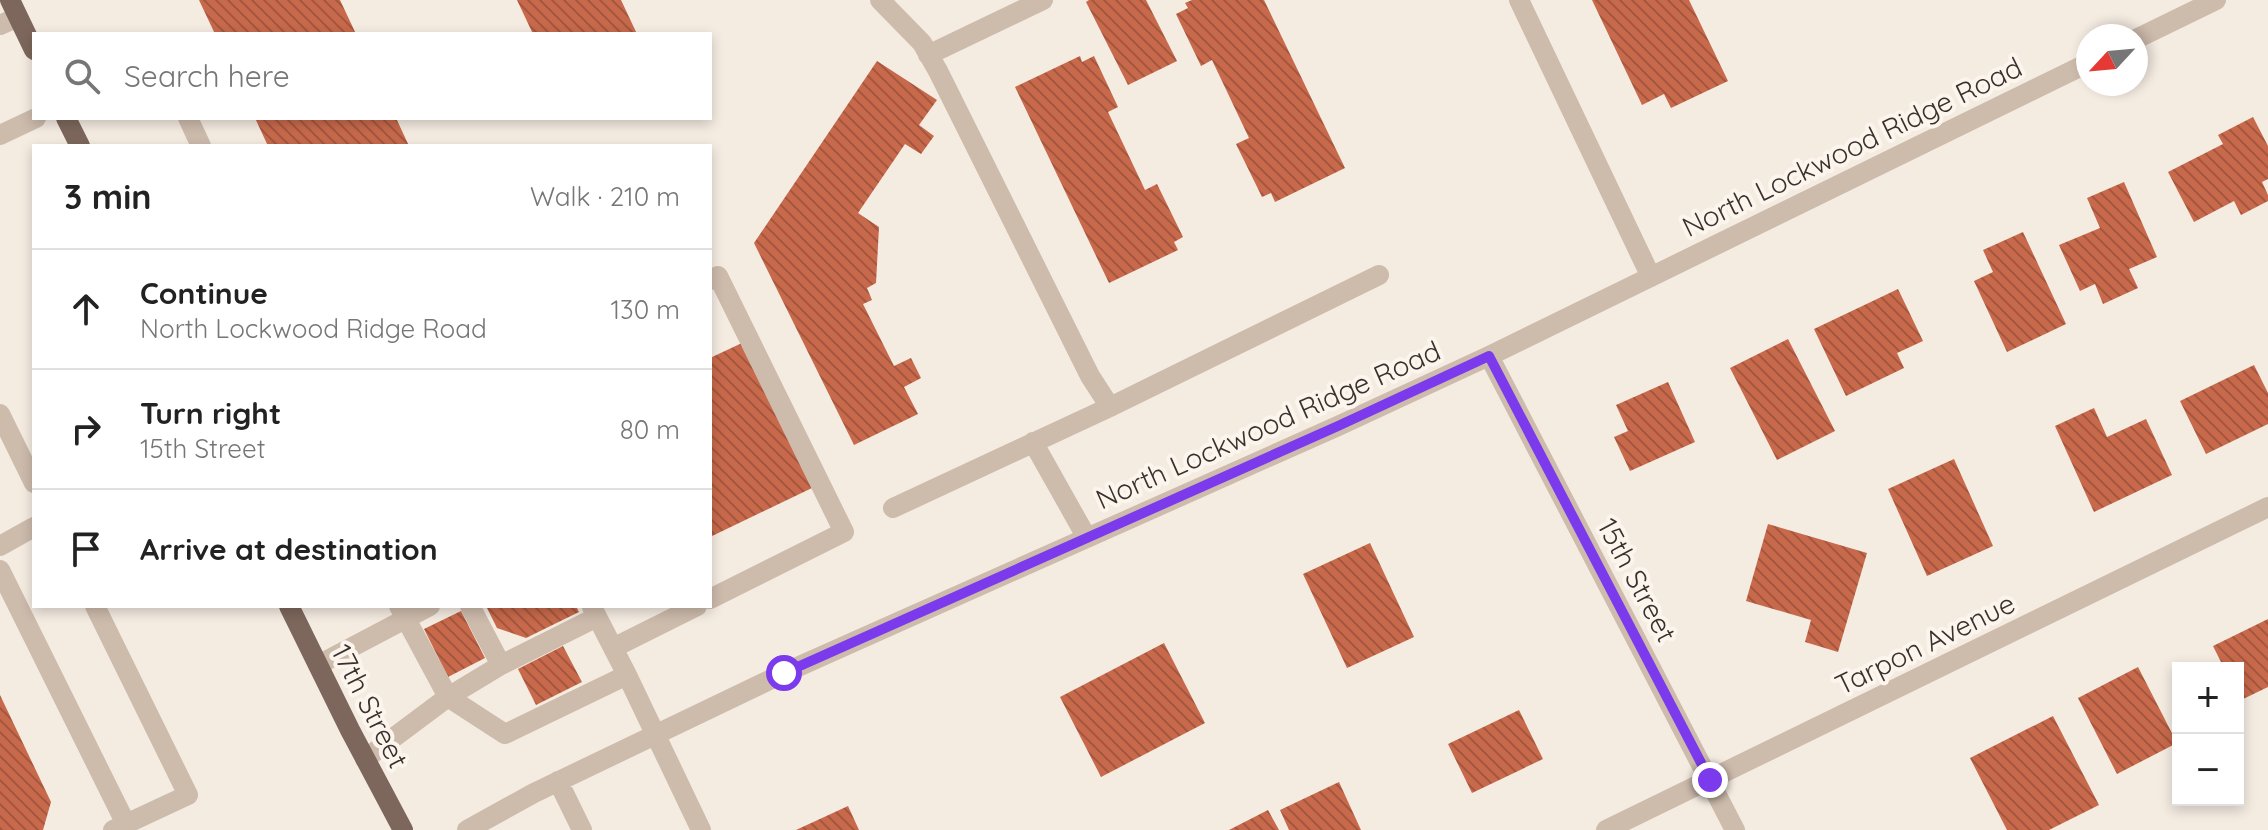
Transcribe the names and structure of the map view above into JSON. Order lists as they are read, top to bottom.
{
  "streets": {
    "main road": ["17th Street"],
    "street": ["North Lockwood Ridge Road", "15th Street", "Tarpon Avenue"]
  },
  "crossings": [
    ["North Lockwood Ridge Road", "15th Street"],
    ["15th Street", "Tarpon Avenue"]
  ],
  "north": "bottom left",
  "page": {
    "search": "Search here",
    "heading": ["3 min", "Walk · 210 m"],
    "list": [
      ["Continue", "North Lockwood Ridge Road", "130 m"],
      ["Turn right", "15th Street", "80 m"],
      "Arrive at destination"
    ],
    "map_buttons": ["+", "−"]
  }
}
